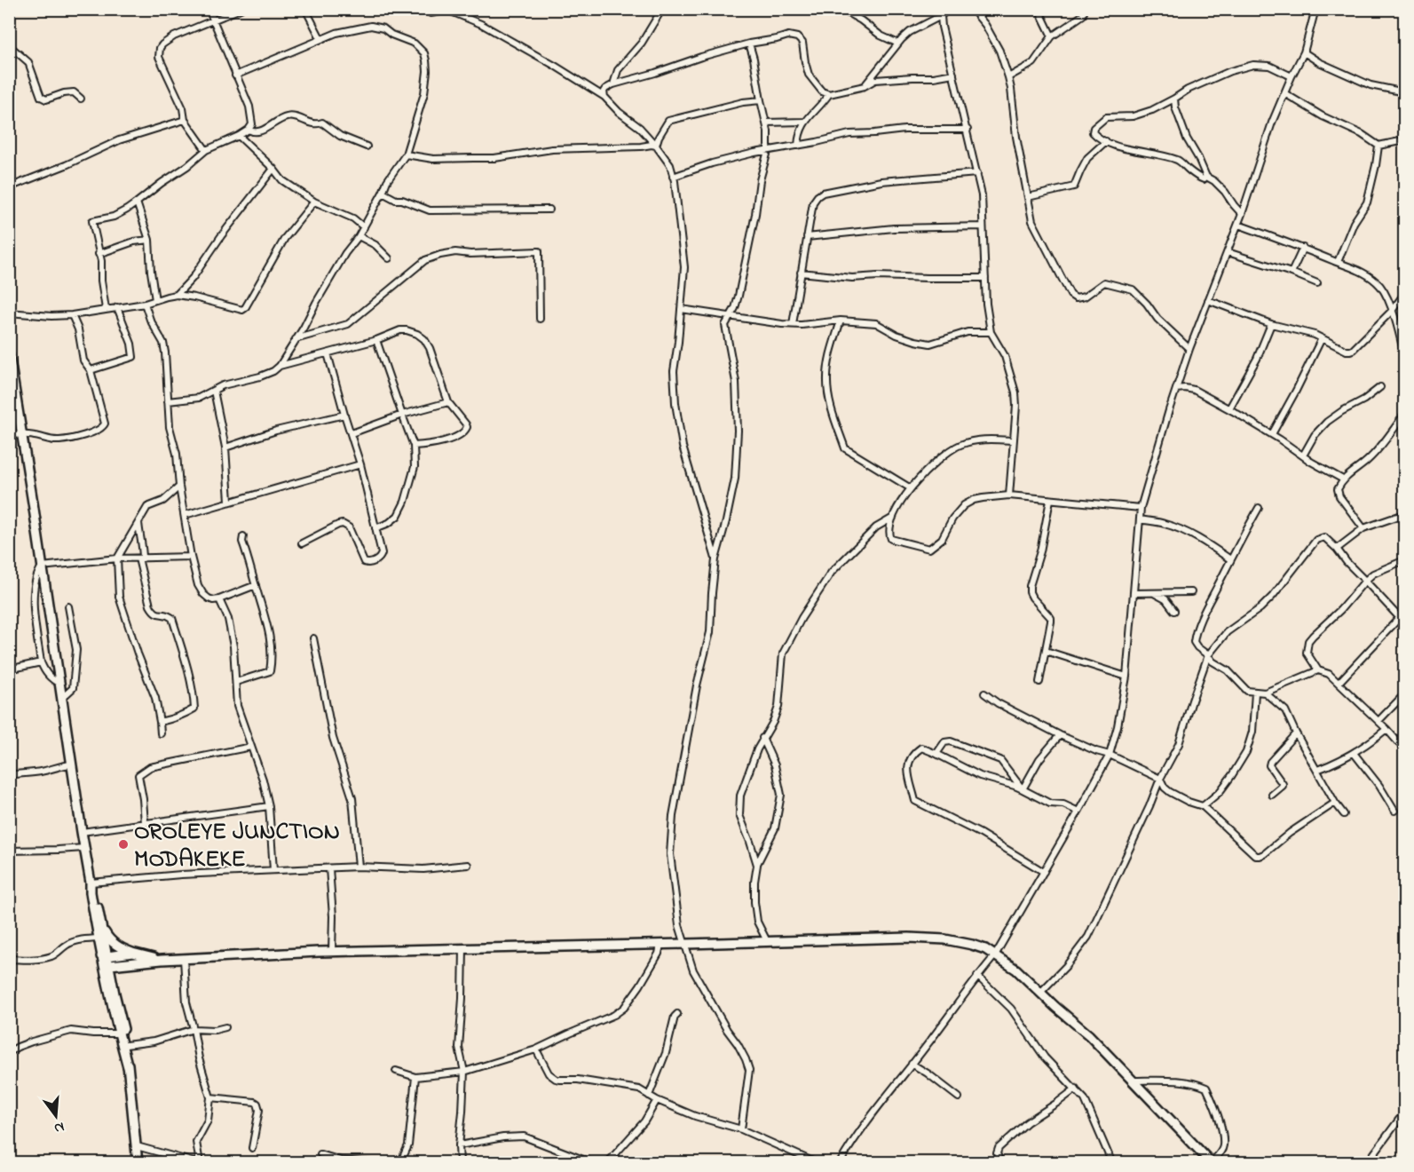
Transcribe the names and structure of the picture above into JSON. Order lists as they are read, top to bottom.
{
  "places": ["OROLEYE JUNCTION MODAKEKE"],
  "north": "bottom"
}
